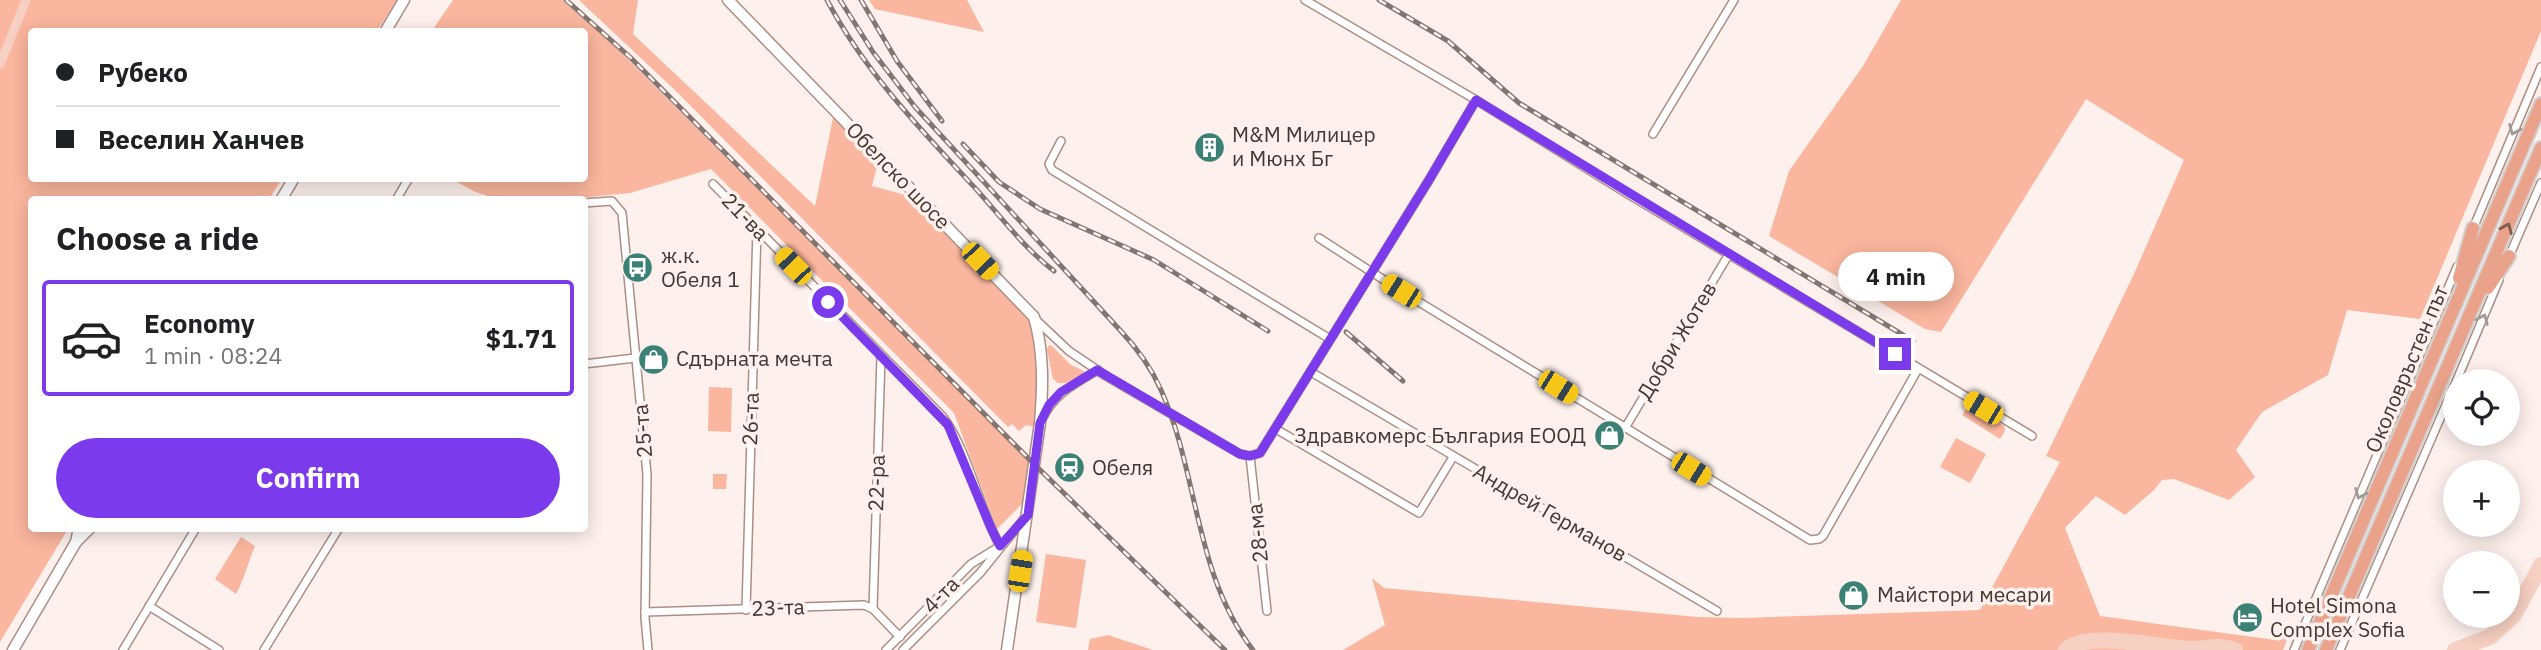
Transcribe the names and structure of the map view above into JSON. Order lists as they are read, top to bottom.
{
  "streets": {
    "highway": ["Околовръстен път"],
    "street": [
      "Обелско шосе",
      "21-ва",
      "Добри Жотев",
      "26-та",
      "25-та",
      "22-ра",
      "Андрей Германов",
      "28-ма",
      "4-та",
      "23-та"
    ]
  },
  "crossings": [
    ["Обелско шосе", "28-ма"],
    ["21-ва", "26-та"],
    ["21-ва", "22-ра"],
    ["21-ва", "4-та"],
    ["26-та", "23-та"],
    ["25-та", "23-та"],
    ["22-ра", "23-та"]
  ],
  "places": {
    "building": ["М&M Mилицер и Мюнх Бг"],
    "bus stop": ["ж.к. Обеля 1"],
    "shop": ["Сдърната мечта", "Здравкомерс България ЕООД", "Майстори месари"],
    "station": ["Обеля"],
    "hotel": ["Hotel Simona Complex Sofia"]
  },
  "page": {
    "banner": ["Рубеко", "Веселин Ханчев"],
    "heading": "Choose a ride",
    "bubble": "4 min",
    "list": [
      {
        "name": "Economy",
        "note": "1 min · 08:24",
        "value": "$1.71"
      }
    ],
    "map_buttons": ["+", "−"],
    "buttons": "Confirm"
  }
}
